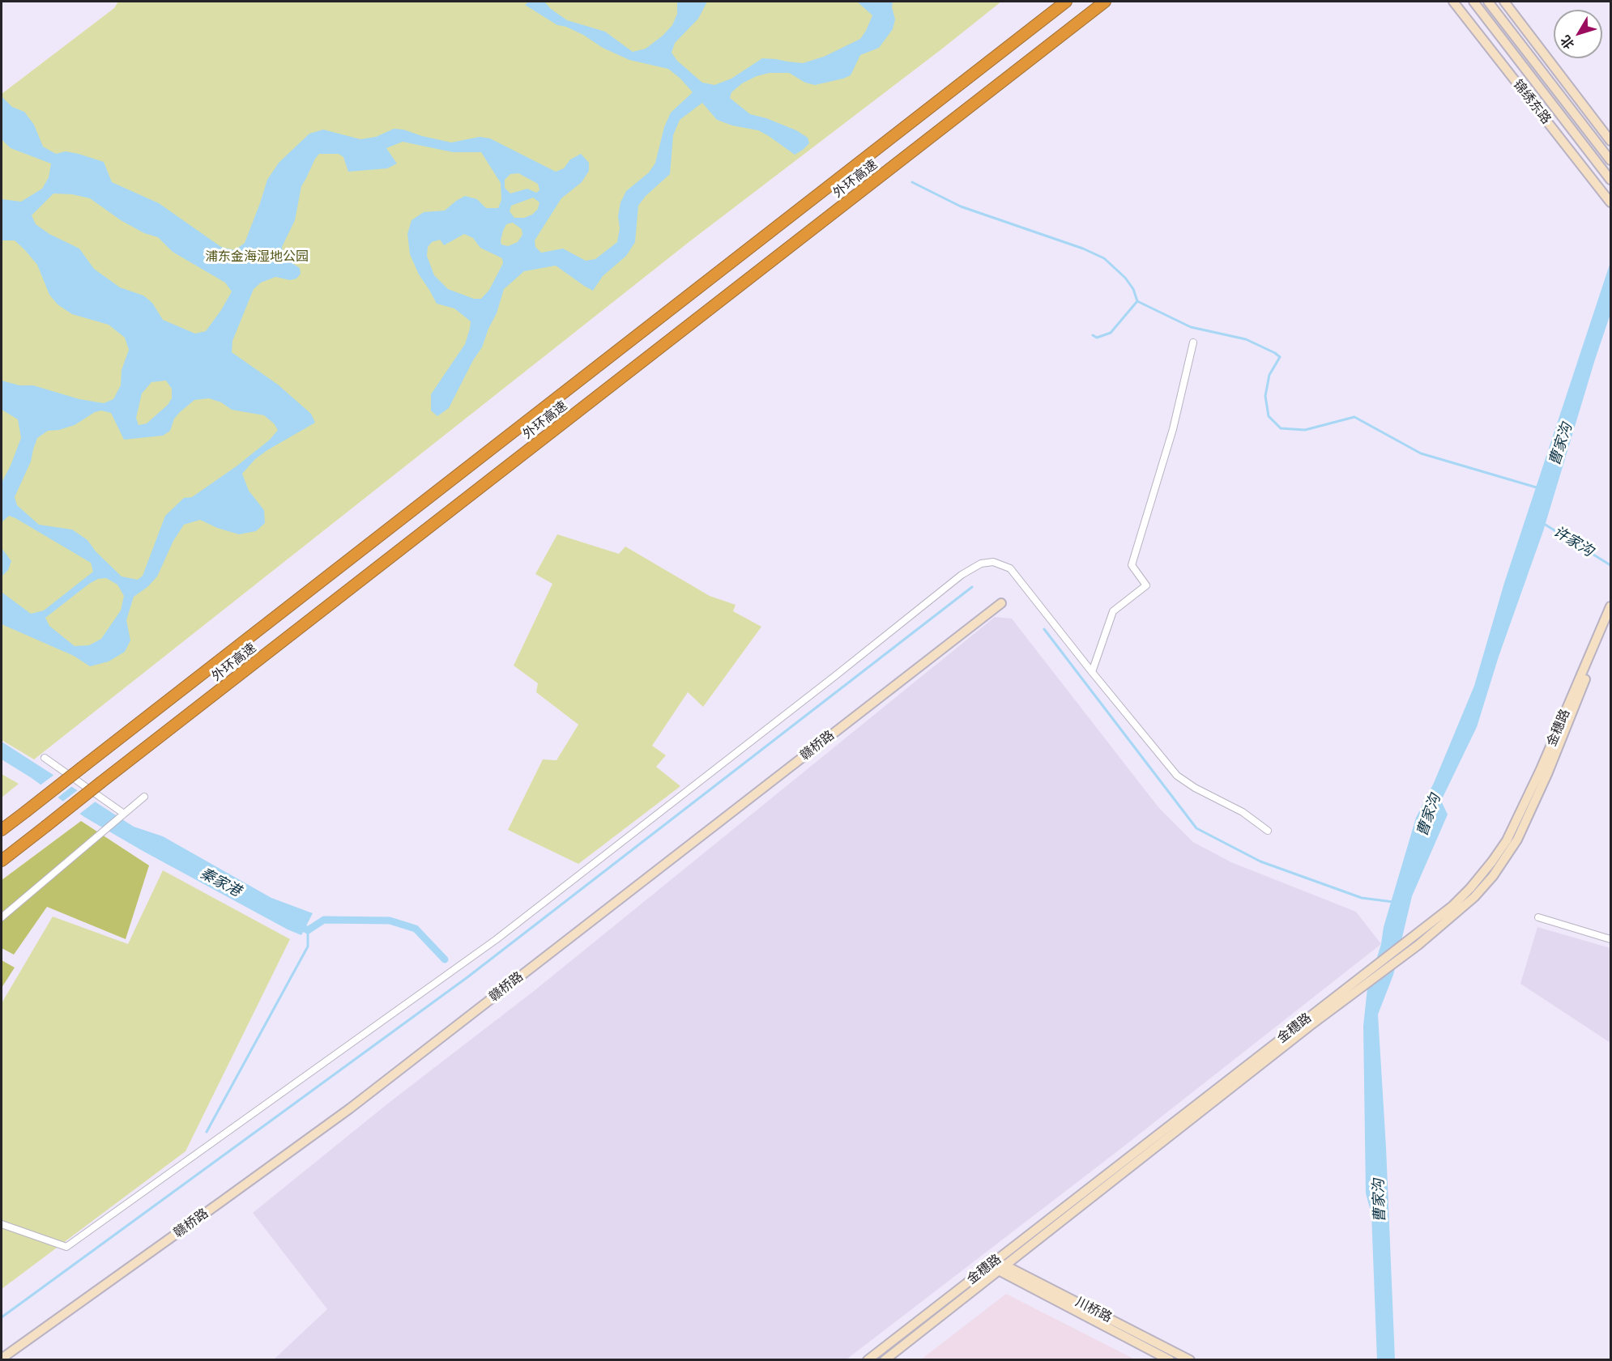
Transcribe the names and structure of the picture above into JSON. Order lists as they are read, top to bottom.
{
  "streets": {
    "highway": ["外环高速"],
    "street": [
      "锦绣东路",
      "金穗路",
      "赣桥路",
      "川桥路"
    ]
  },
  "crossings": [
    ["金穗路", "川桥路"]
  ],
  "water": ["曹家沟", "许家沟", "秦家港"],
  "parks": ["浦东金海湿地公园"],
  "north": "bottom left"
}
